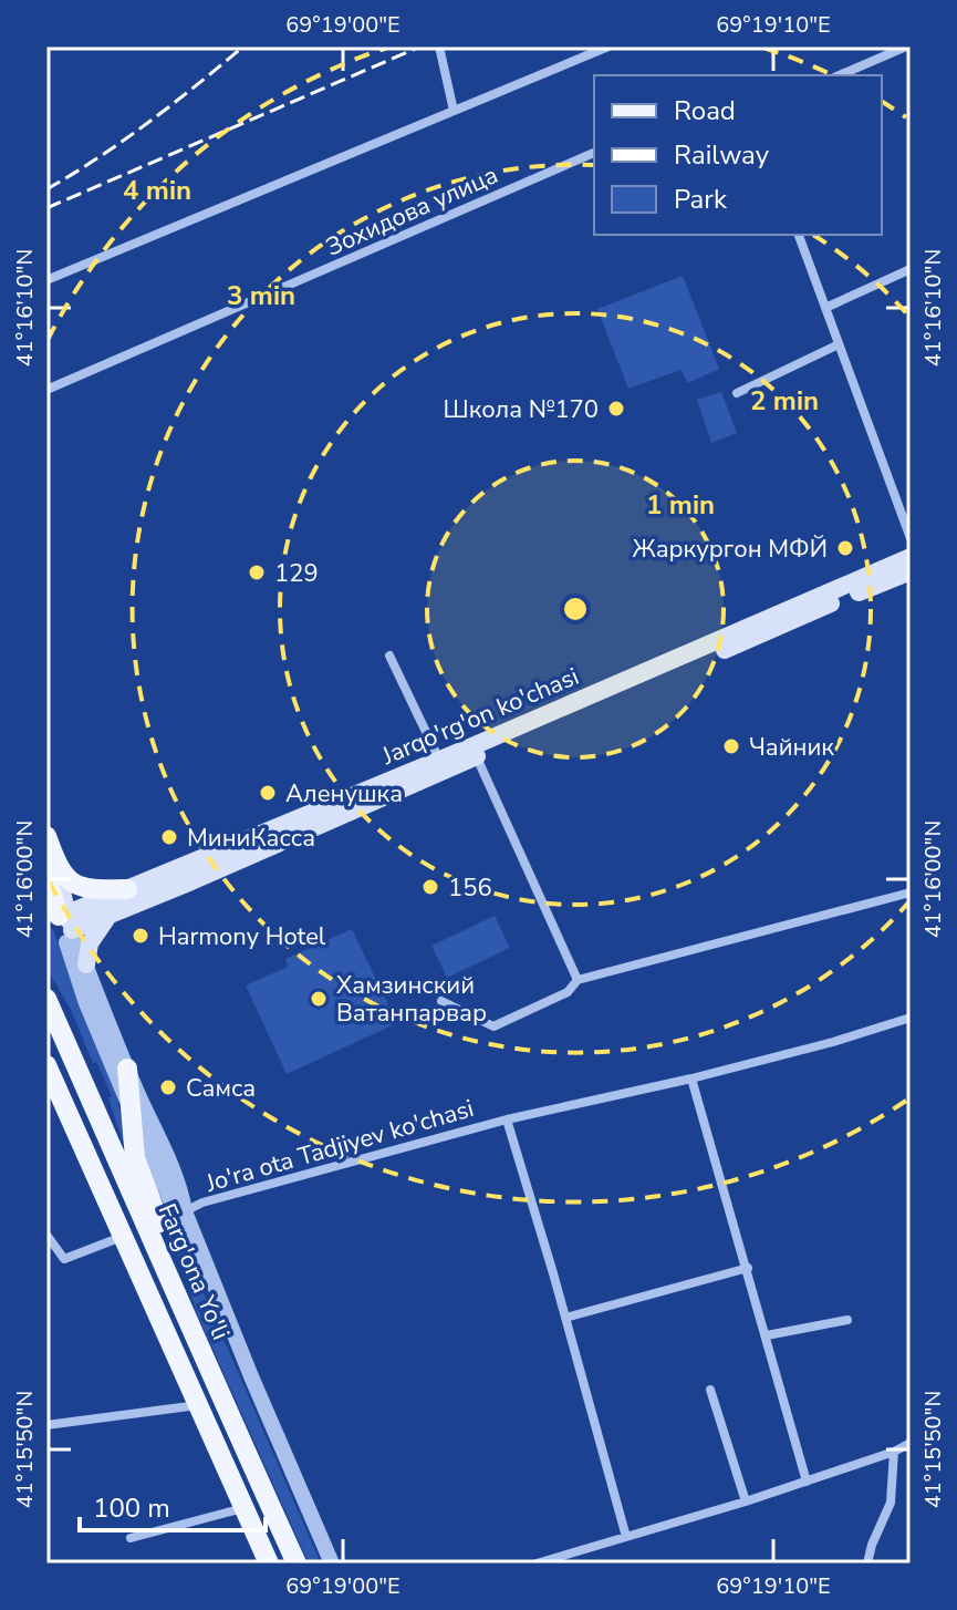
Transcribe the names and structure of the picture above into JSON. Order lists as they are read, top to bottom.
{
  "streets": {
    "main road": ["Jarqo'rg'on ko'chasi", "Farg'ona Yo'li"],
    "street": ["Зохидова улица", "Jo'ra ota Tadjiyev ko'chasi"]
  },
  "crossings": [
    ["Jarqo'rg'on ko'chasi", "Farg'ona Yo'li"],
    ["Jo'ra ota Tadjiyev ko'chasi", "Farg'ona Yo'li"]
  ],
  "places": [
    "Школа №170",
    "Жаркургон МФЙ",
    "129",
    "Чайник",
    "Аленушка",
    "МиниКасса",
    "156",
    "Harmony Hotel",
    "Хамзинский Ватанпарвар",
    "Самса"
  ],
  "legend": ["Road", "Railway", "Park"],
  "scale_bar": "100 m",
  "coordinates": [
    "69°19'00\"E",
    "69°19'10\"E",
    "41°16'10\"N",
    "41°16'00\"N",
    "41°15'50\"N"
  ],
  "rings": [
    "4 min",
    "3 min",
    "2 min",
    "1 min"
  ]
}
